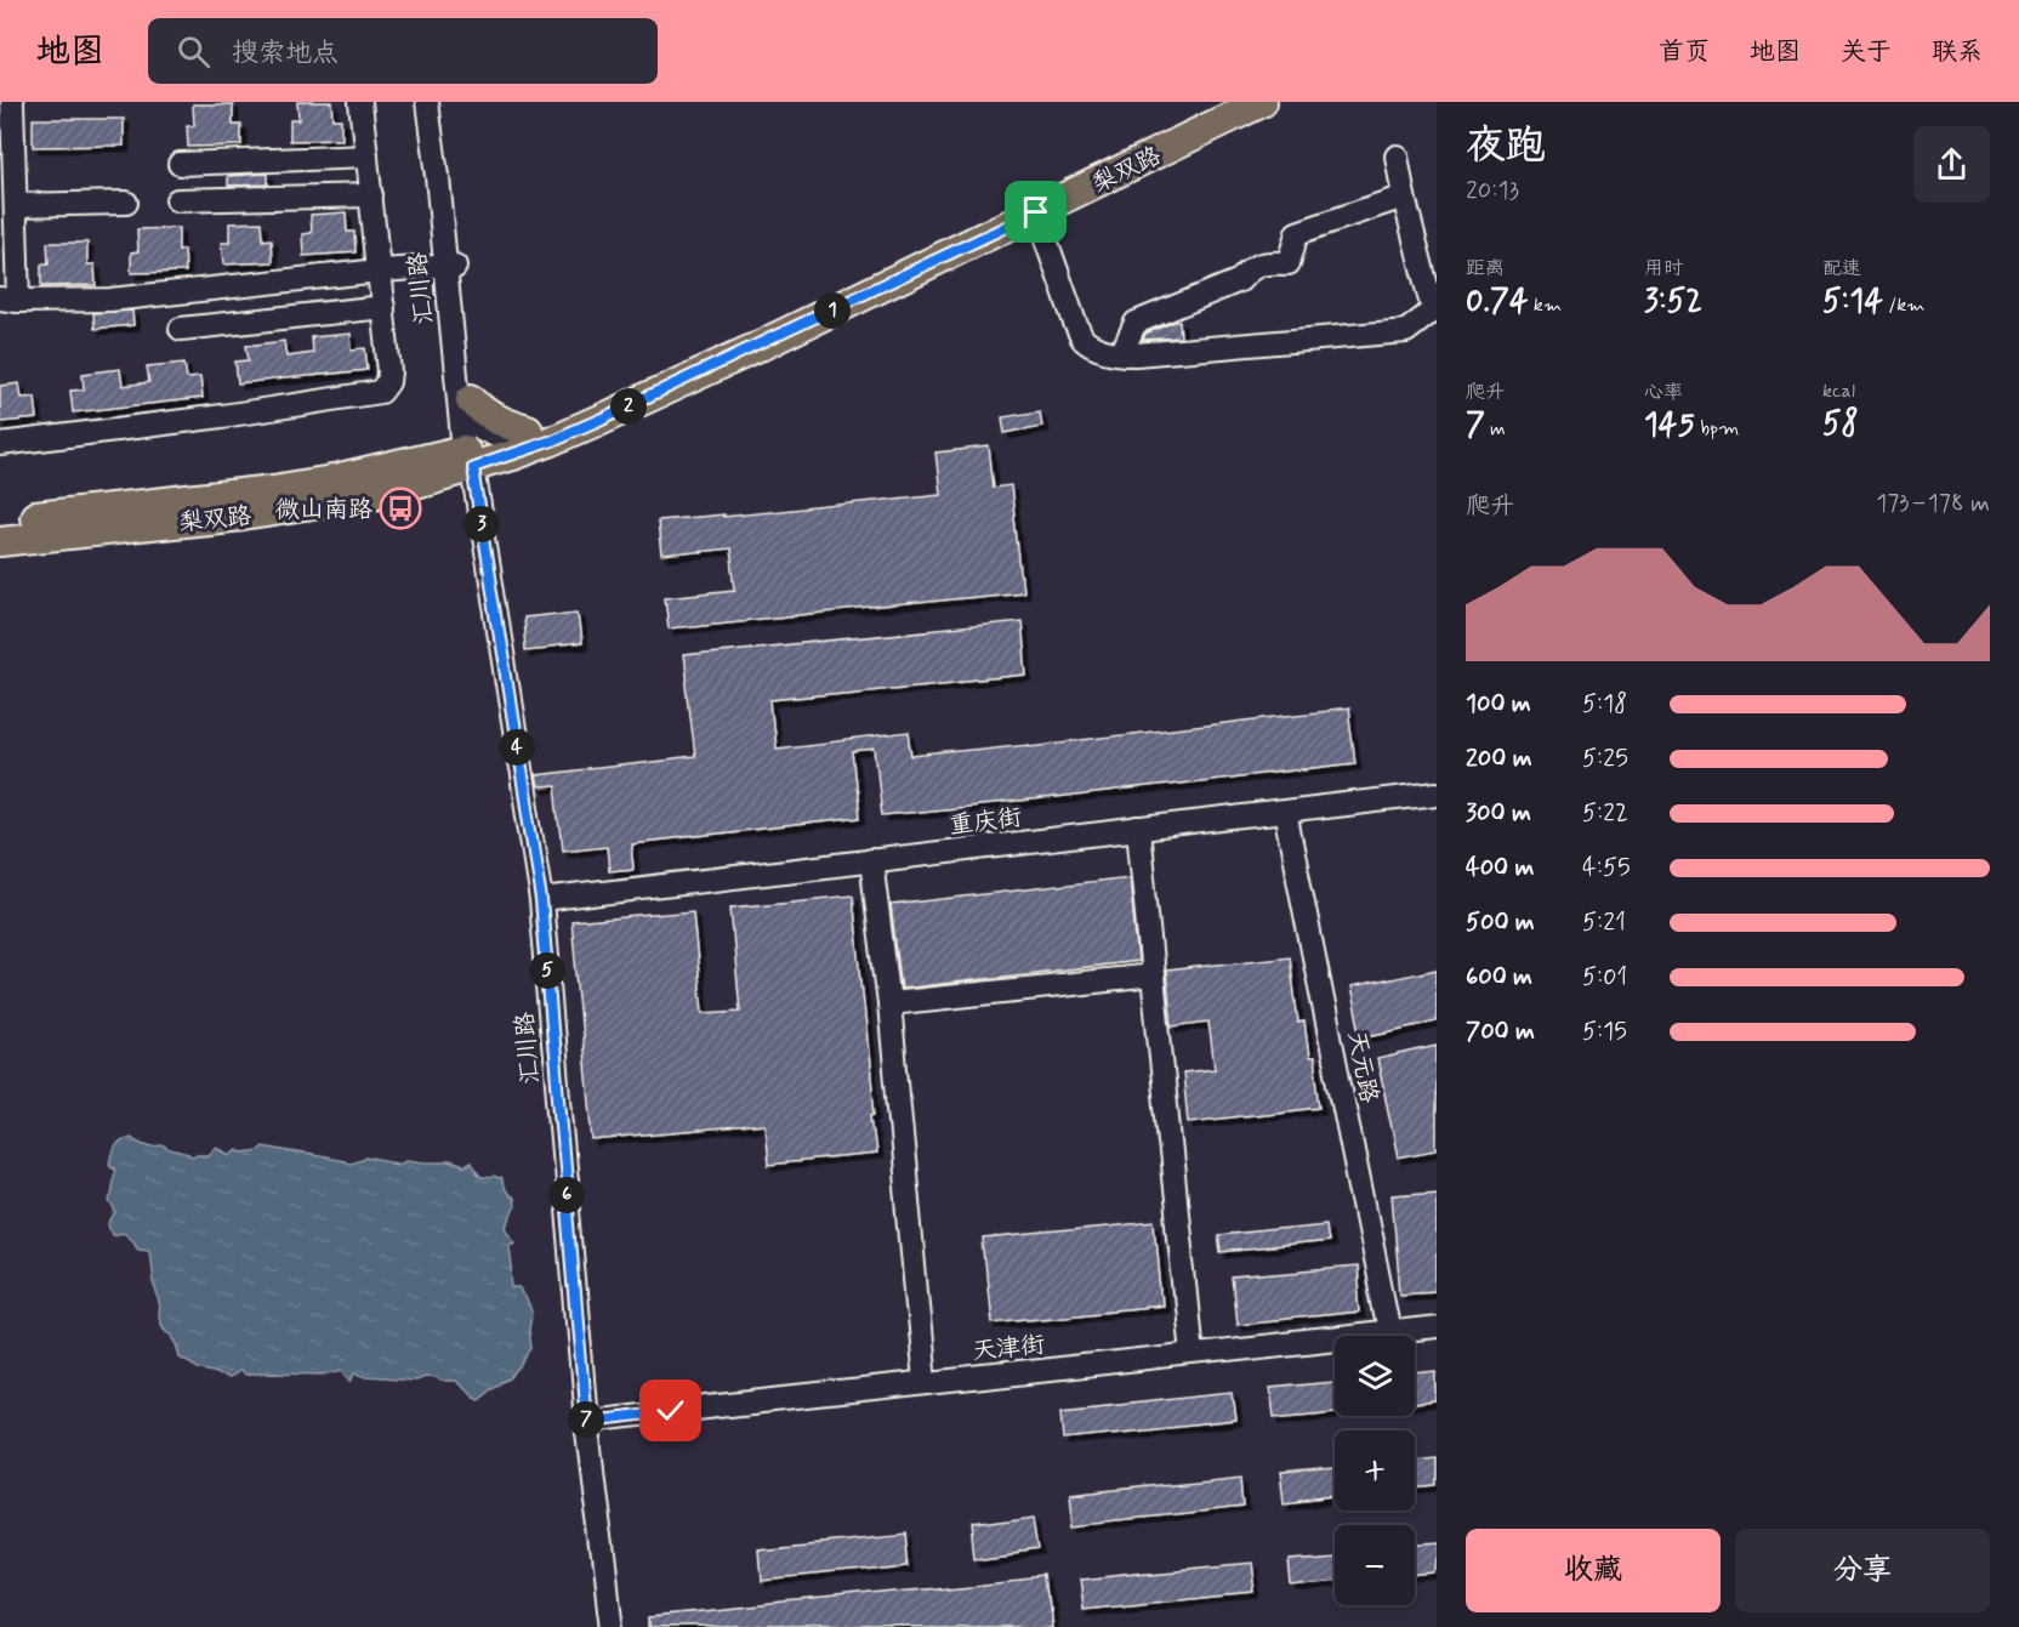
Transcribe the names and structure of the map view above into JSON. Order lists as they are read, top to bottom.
{
  "streets": {
    "main road": ["梨双路"],
    "street": [
      "汇川路",
      "重庆街",
      "天元路",
      "天津街"
    ]
  },
  "crossings": [
    ["梨双路", "汇川路"],
    ["汇川路", "重庆街"],
    ["汇川路", "天津街"],
    ["重庆街", "天元路"],
    ["天元路", "天津街"]
  ],
  "places": {
    "bus stop": ["微山南路"]
  },
  "page": {
    "header": "地图",
    "search": "搜索地点",
    "nav": [
      "首页",
      "地图",
      "关于",
      "联系"
    ],
    "heading": ["夜跑", "20:13"],
    "stats": [
      ["距离", "0.74 km"],
      ["用时", "3:52"],
      ["配速", "5:14 /km"],
      ["爬升", "7 m"],
      ["心率", "145 bpm"],
      ["kcal", "58"]
    ],
    "pins": [
      "1",
      "2",
      "3",
      "4",
      "5",
      "6",
      "7"
    ],
    "chart": ["爬升", "173–178 m"],
    "list": [
      {
        "name": "100 m",
        "note": "5:18"
      },
      {
        "name": "200 m",
        "note": "5:25"
      },
      {
        "name": "300 m",
        "note": "5:22"
      },
      {
        "name": "400 m",
        "note": "4:55"
      },
      {
        "name": "500 m",
        "note": "5:21"
      },
      {
        "name": "600 m",
        "note": "5:01"
      },
      {
        "name": "700 m",
        "note": "5:15"
      }
    ],
    "map_buttons": ["+", "−"],
    "buttons": ["收藏", "分享"]
  }
}
